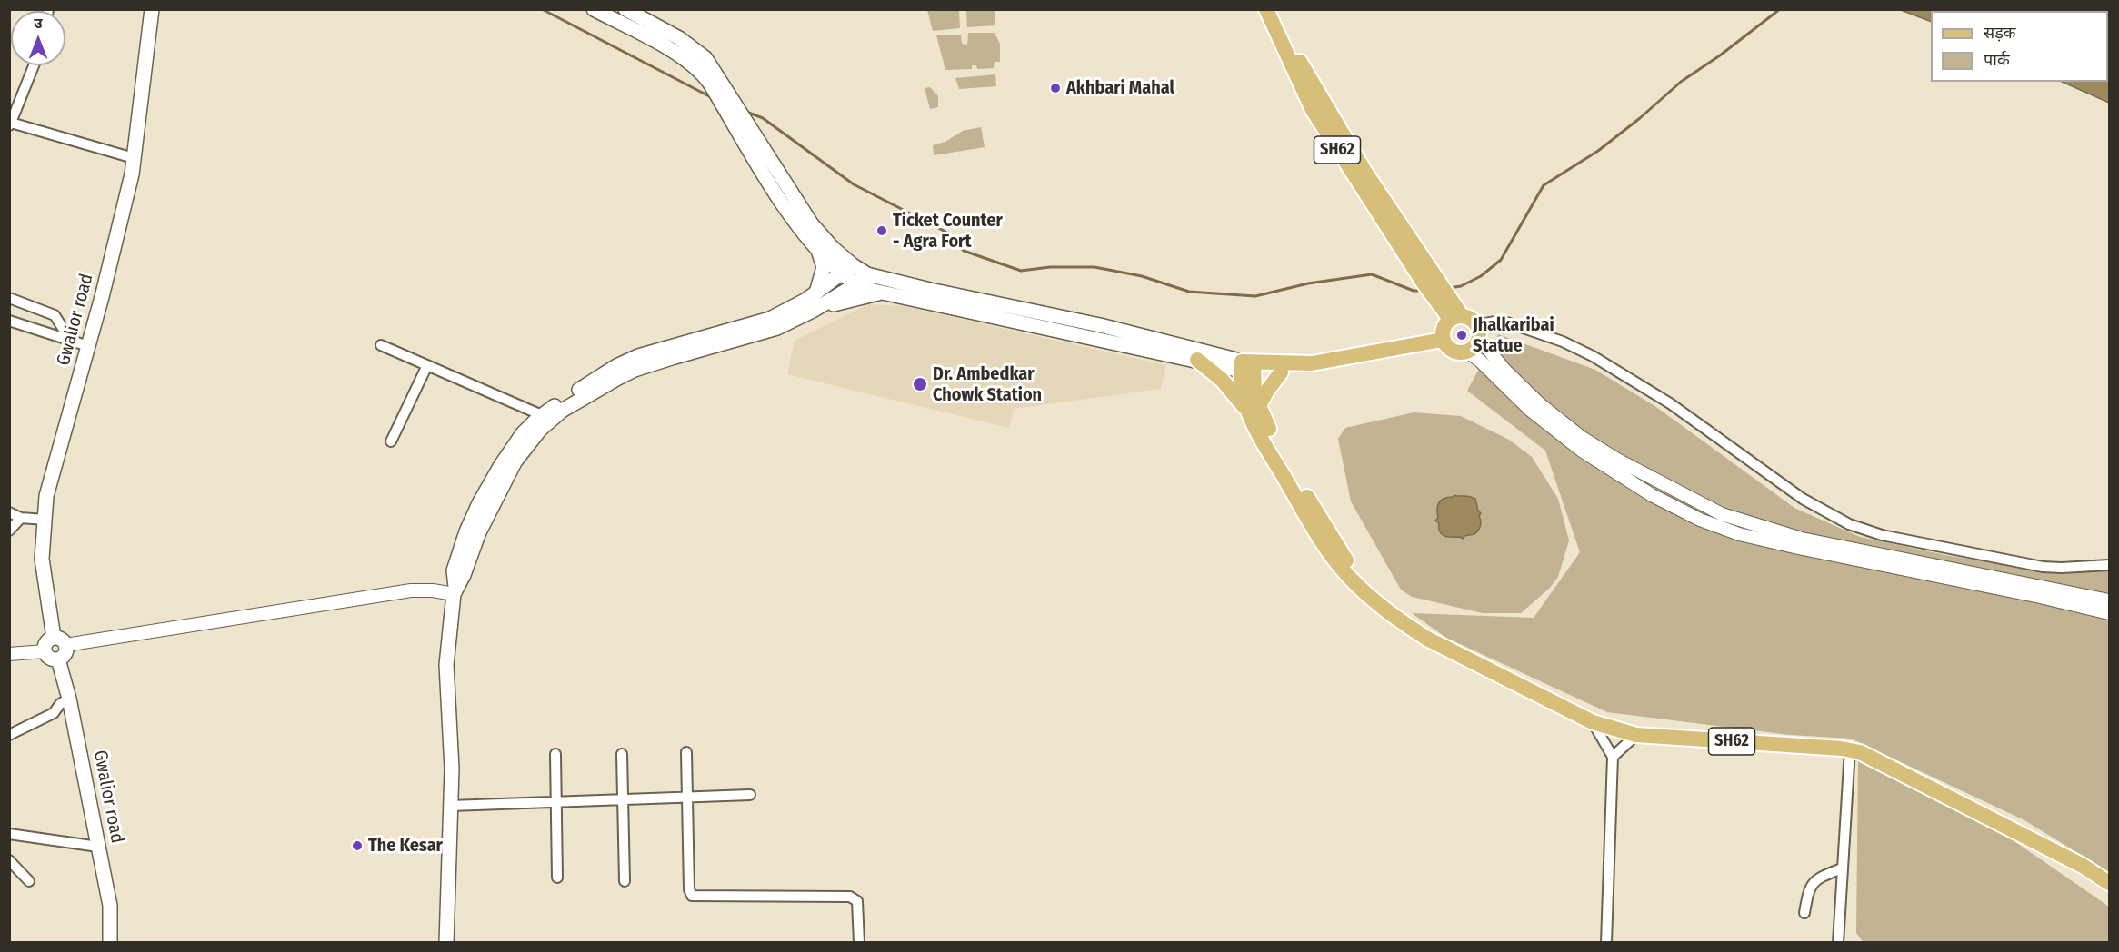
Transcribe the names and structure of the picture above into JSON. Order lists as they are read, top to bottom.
{
  "streets": {
    "main road": ["SH62", "Gwalior road"]
  },
  "places": [
    "Akhbari Mahal",
    "Ticket Counter - Agra Fort",
    "Jhalkaribai Statue",
    "Dr. Ambedkar Chowk Station",
    "The Kesar"
  ],
  "legend": ["सड़क", "पार्क"],
  "north": "top"
}
